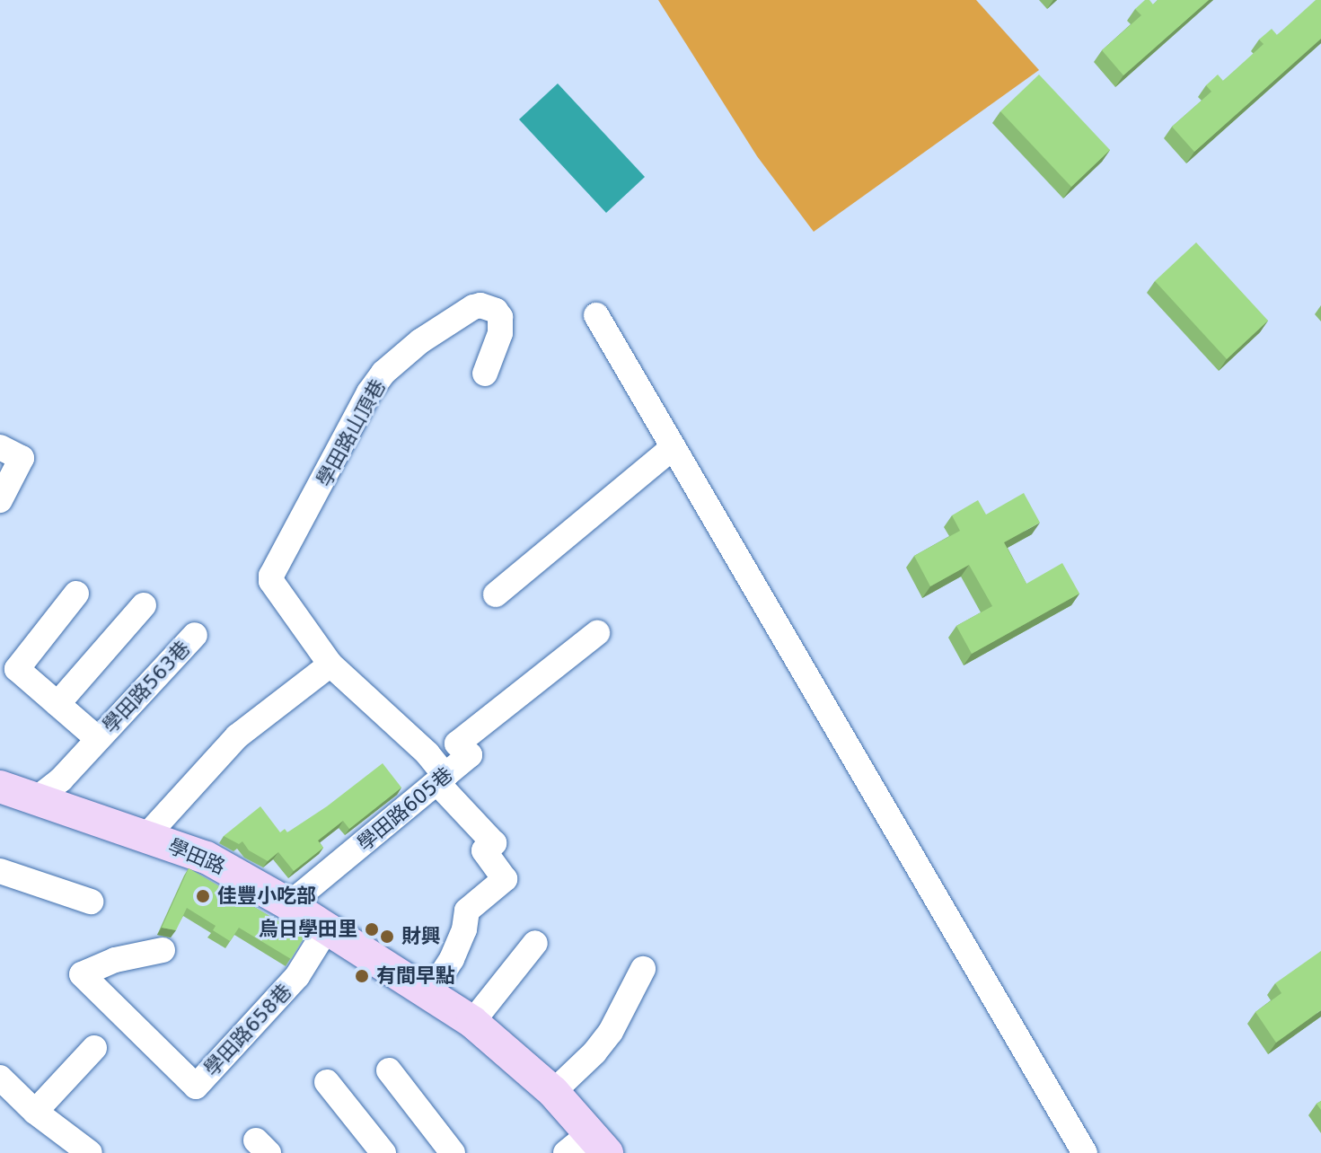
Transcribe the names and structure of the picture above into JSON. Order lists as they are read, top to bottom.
{
  "streets": {
    "main road": ["學田路"],
    "street": [
      "學田路山頂巷",
      "學田路563巷",
      "學田路605巷",
      "學田路658巷"
    ]
  },
  "crossings": [
    ["學田路山頂巷", "學田路605巷"],
    ["學田路山頂巷", "學田路"],
    ["學田路563巷", "學田路"],
    ["學田路605巷", "學田路"],
    ["學田路", "學田路658巷"]
  ],
  "places": [
    "佳豐小吃部",
    "烏日學田里",
    "財興",
    "有間早點"
  ]
}
